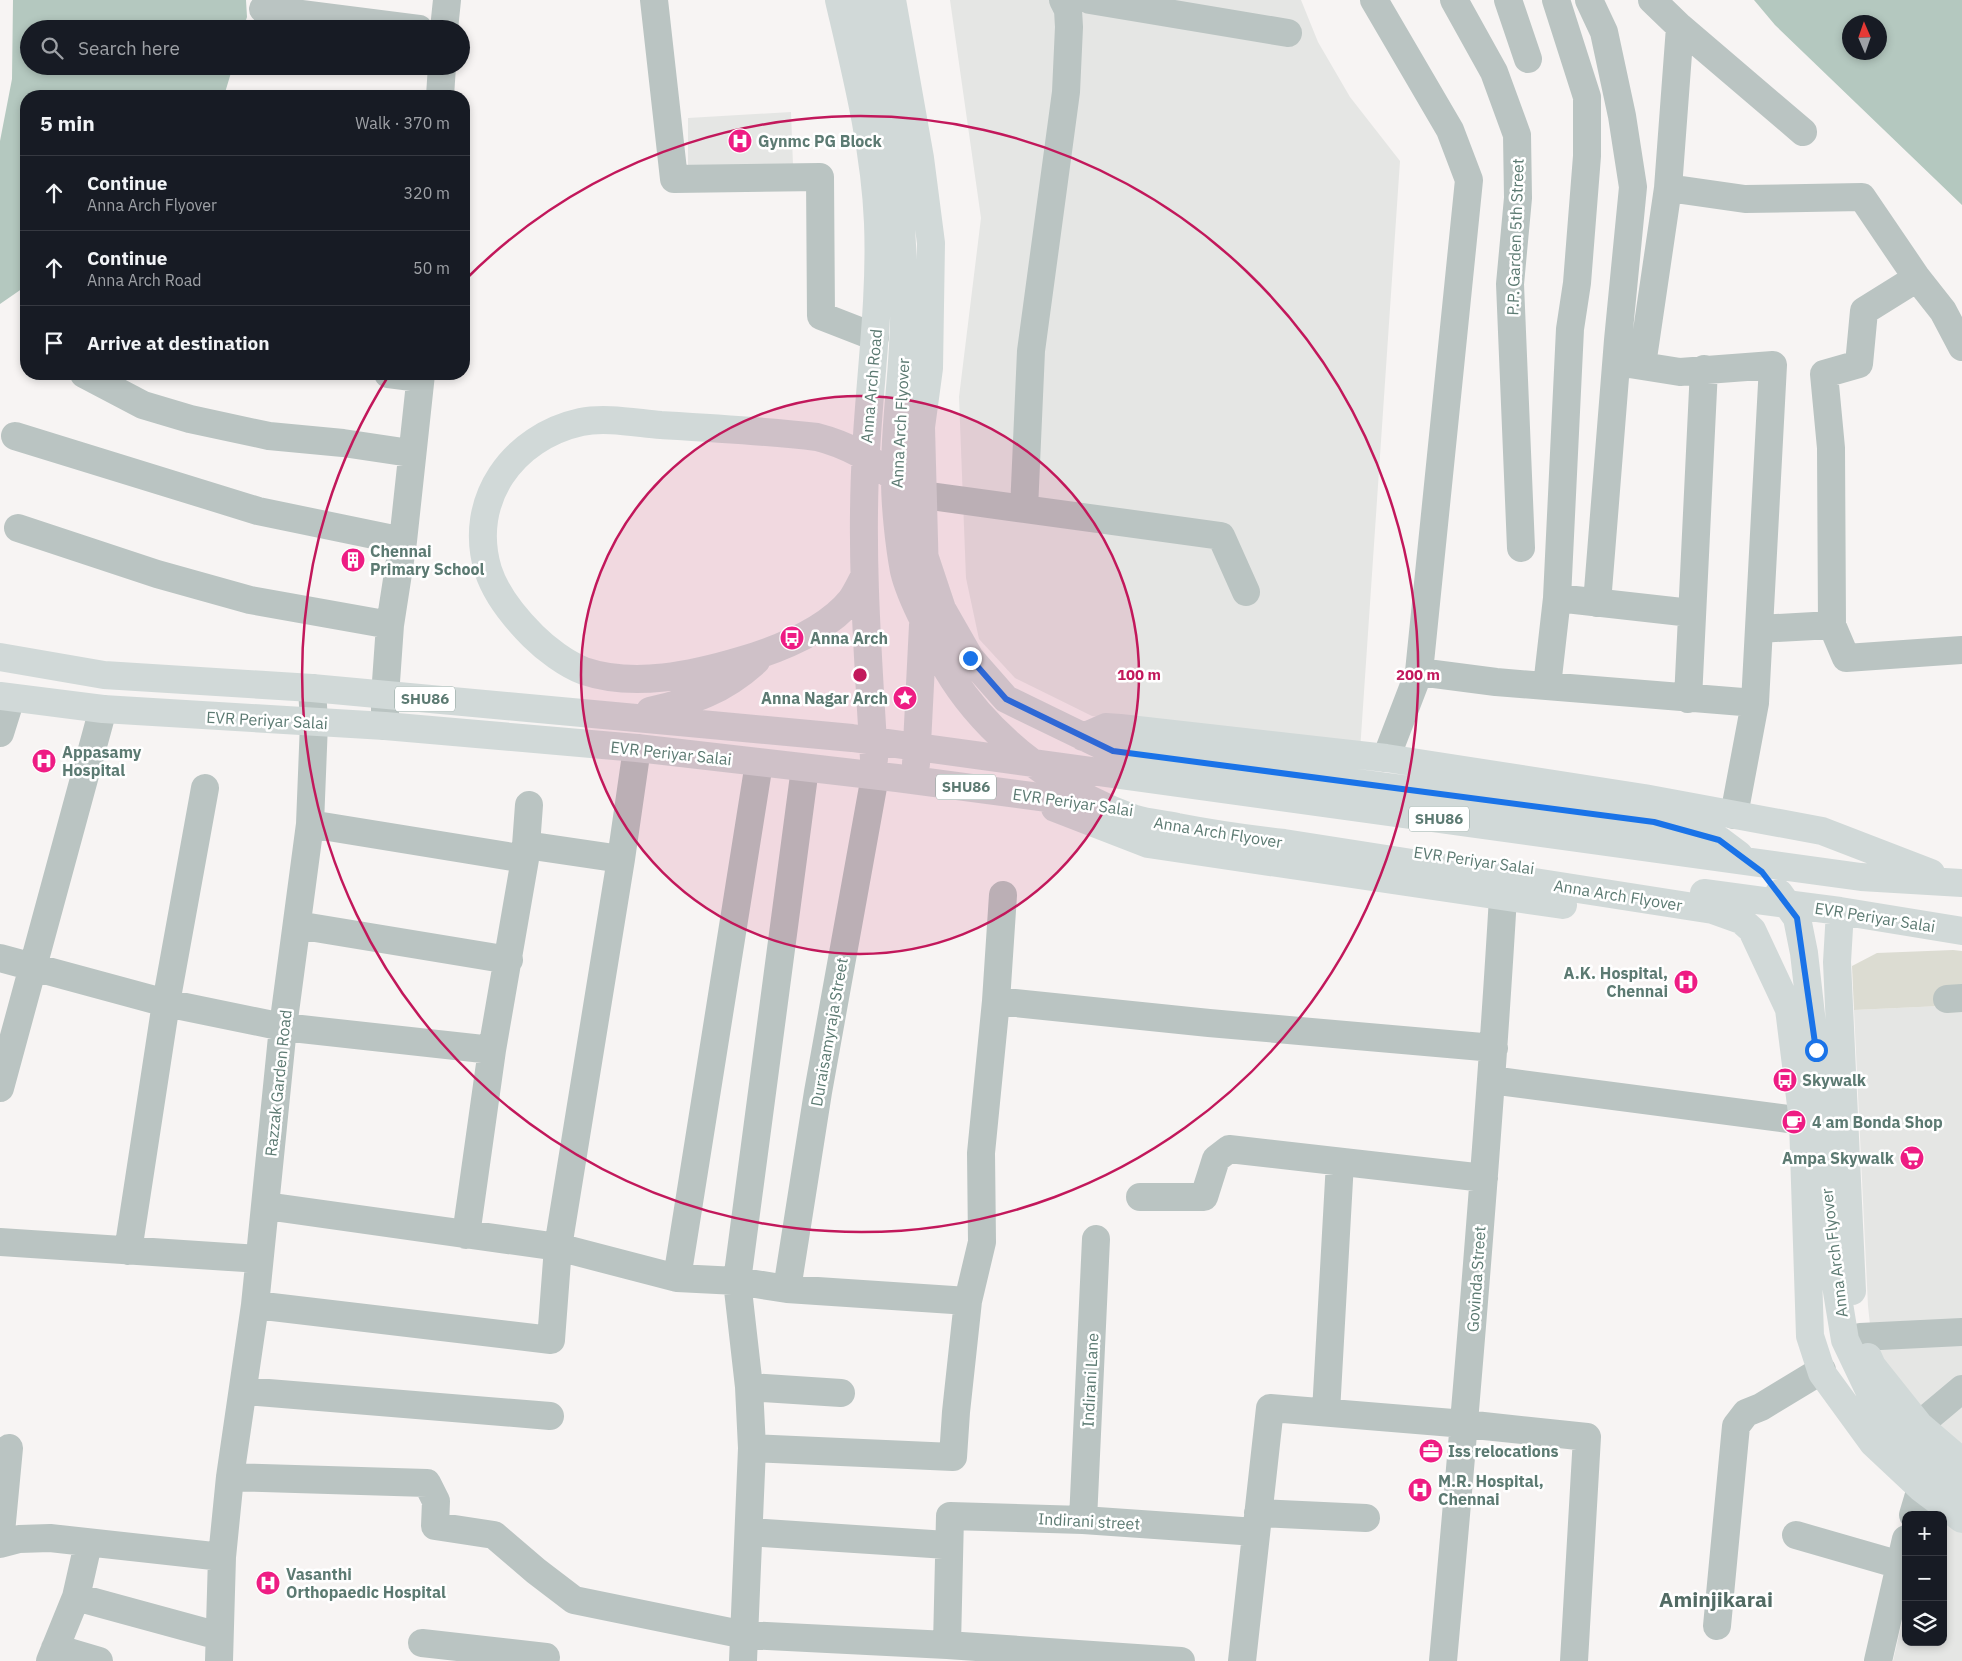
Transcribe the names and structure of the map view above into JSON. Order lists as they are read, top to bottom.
{
  "streets": {
    "main road": [
      "Anna Arch Road",
      "Anna Arch Flyover",
      "SHU86",
      "EVR Periyar Salai"
    ],
    "street": [
      "P.P. Garden 5th Street",
      "Duraisamyraja Street",
      "Razzak Garden Road",
      "Govinda Street",
      "Indirani Lane",
      "Indirani street"
    ]
  },
  "crossings": [
    ["Anna Arch Road", "EVR Periyar Salai"],
    ["Anna Arch Road", "Duraisamyraja Street"],
    ["EVR Periyar Salai", "Duraisamyraja Street"],
    ["EVR Periyar Salai", "Razzak Garden Road"],
    ["Indirani Lane", "Indirani street"]
  ],
  "districts": ["Aminjikarai"],
  "places": {
    "hospital": [
      "Gynmc PG Block",
      "Appasamy Hospital",
      "A.K. Hospital, Chennai",
      "M.R. Hospital, Chennai",
      "Vasanthi Orthopaedic Hospital"
    ],
    "building": ["Chennai Primary School"],
    "bus stop": ["Anna Arch", "Skywalk"],
    "place": ["Anna Nagar Arch"],
    "cafe": ["4 am Bonda Shop"],
    "supermarket": ["Ampa Skywalk"],
    "office": ["Iss relocations"]
  },
  "north": "top",
  "page": {
    "search": "Search here",
    "heading": ["5 min", "Walk · 370 m"],
    "list": [
      ["Continue", "Anna Arch Flyover", "320 m"],
      ["Continue", "Anna Arch Road", "50 m"],
      "Arrive at destination"
    ],
    "map_buttons": ["+", "−"]
  },
  "rings": ["100 m", "200 m"]
}
